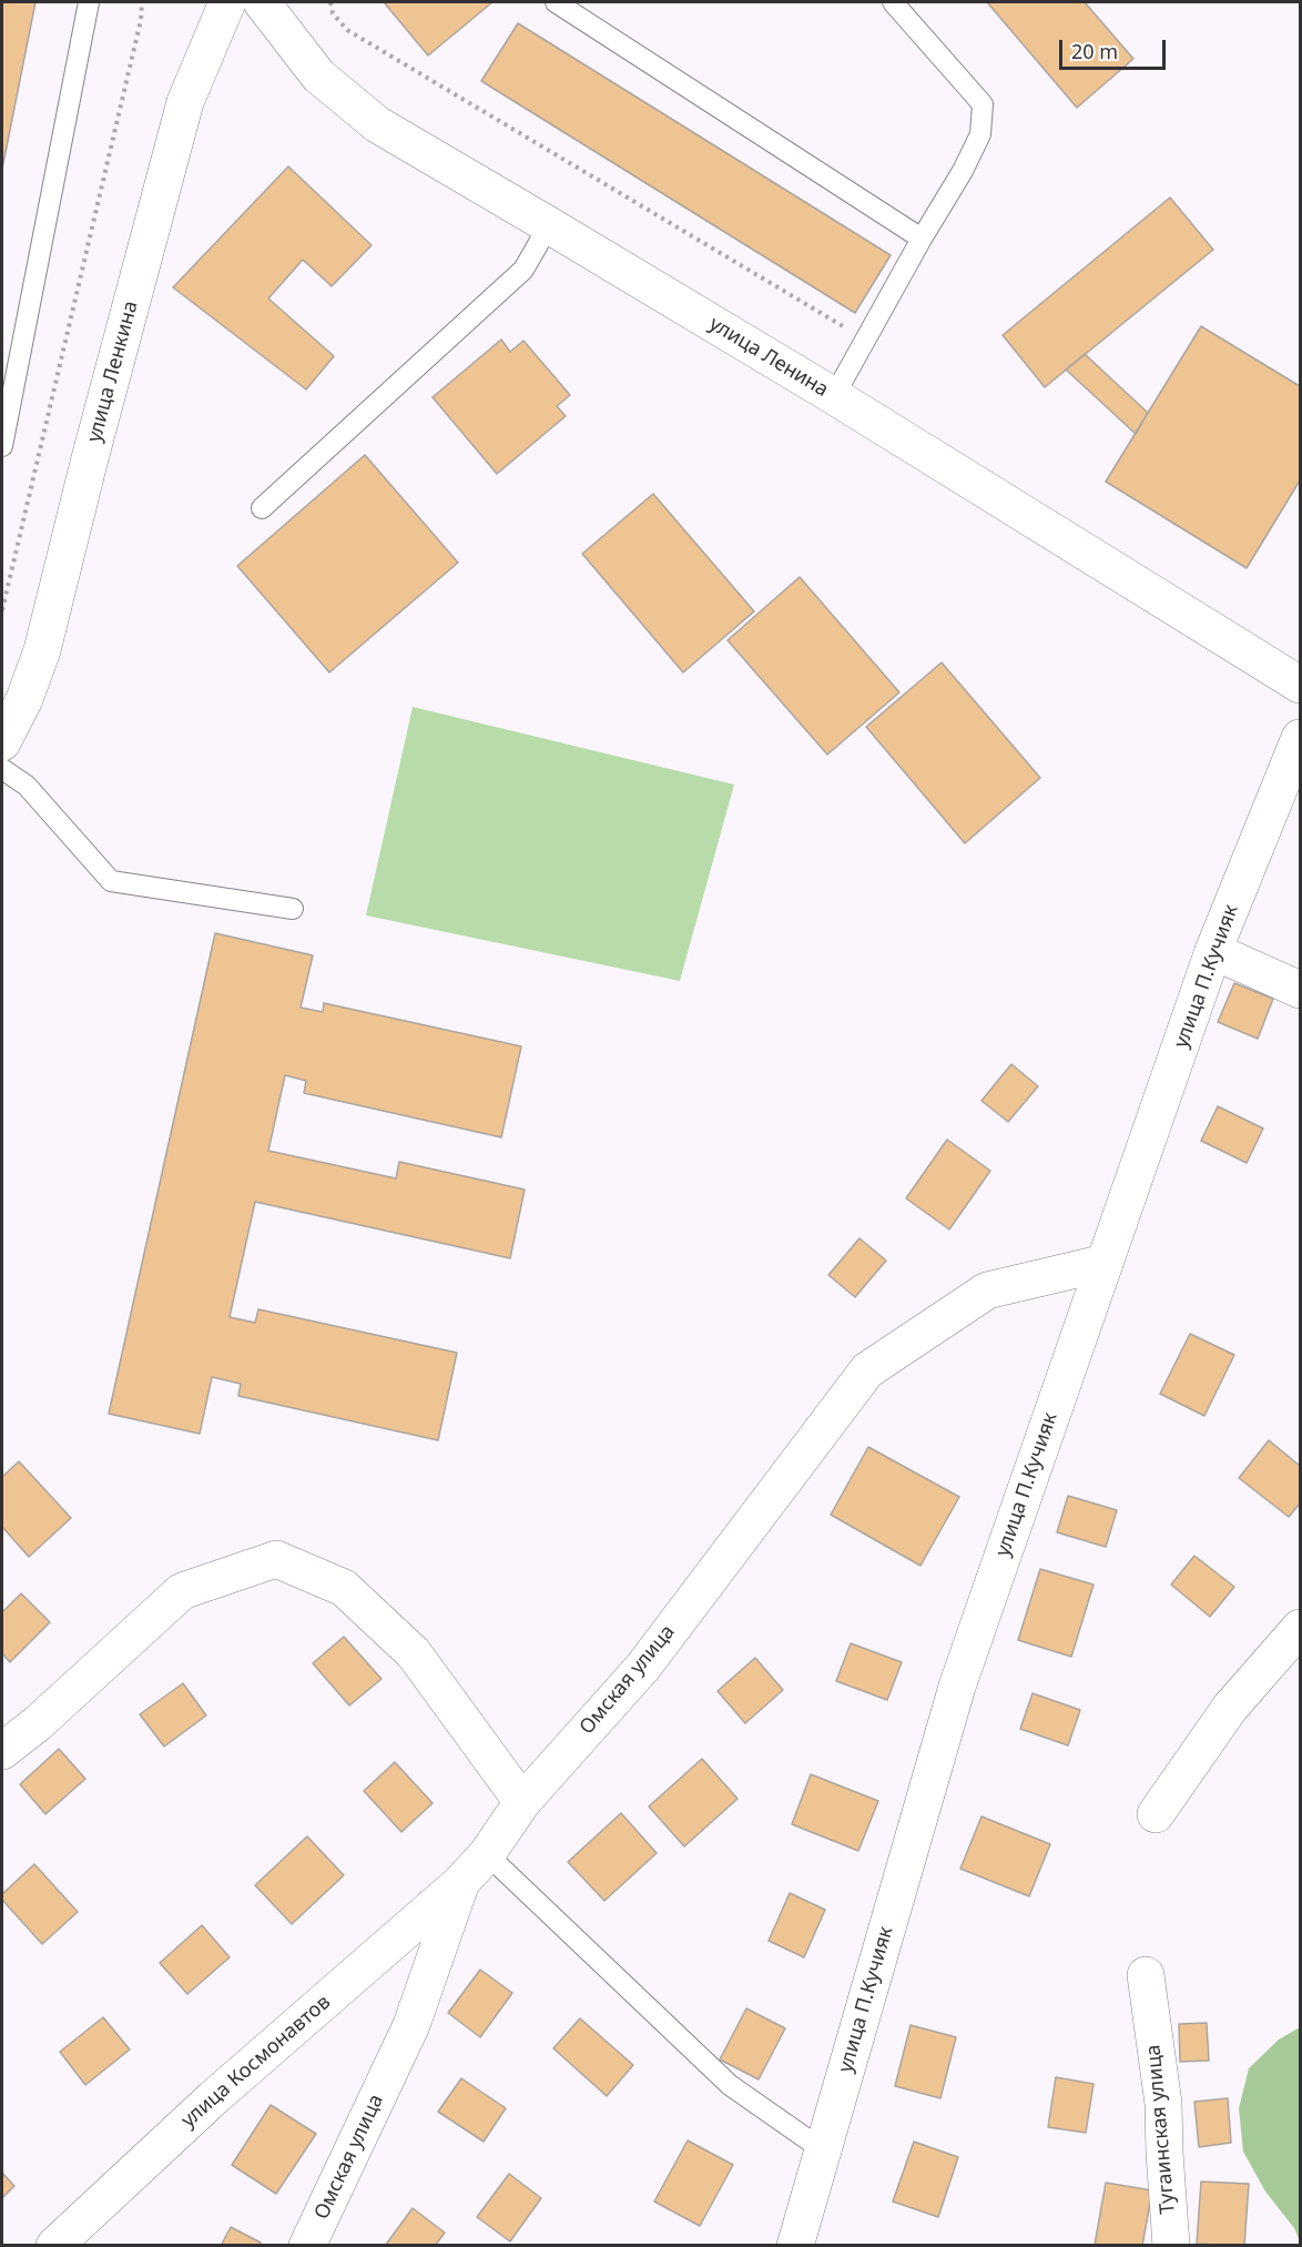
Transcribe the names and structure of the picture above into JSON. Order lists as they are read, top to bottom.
{
  "streets": {
    "street": [
      "улица Ленина",
      "улица Ленкина",
      "улица П.Кучияк",
      "Омская улица",
      "улица Космонавтов",
      "Тугаинская улица"
    ]
  },
  "crossings": [
    ["улица П.Кучияк", "Омская улица"],
    ["Омская улица", "улица Космонавтов"]
  ],
  "scale_bar": "20 m"
}
